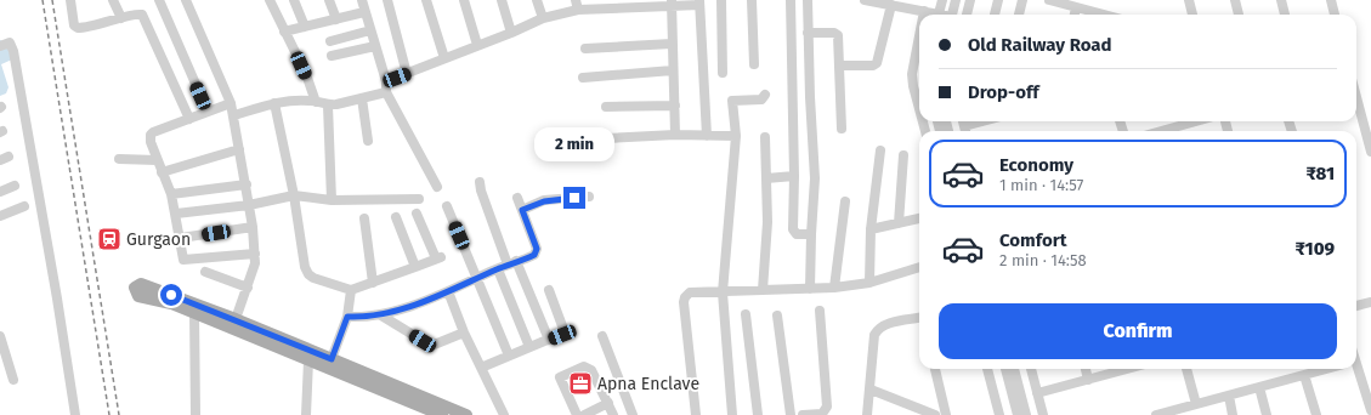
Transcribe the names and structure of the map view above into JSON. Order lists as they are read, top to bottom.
{
  "places": {
    "station": ["Gurgaon"],
    "office": ["Apna Enclave"]
  },
  "page": {
    "banner": ["Old Railway Road", "Drop-off"],
    "bubble": "2 min",
    "list": [
      {
        "name": "Economy",
        "note": "1 min · 14:57",
        "value": "₹81"
      },
      {
        "name": "Comfort",
        "note": "2 min · 14:58",
        "value": "₹109"
      }
    ],
    "buttons": "Confirm"
  }
}
